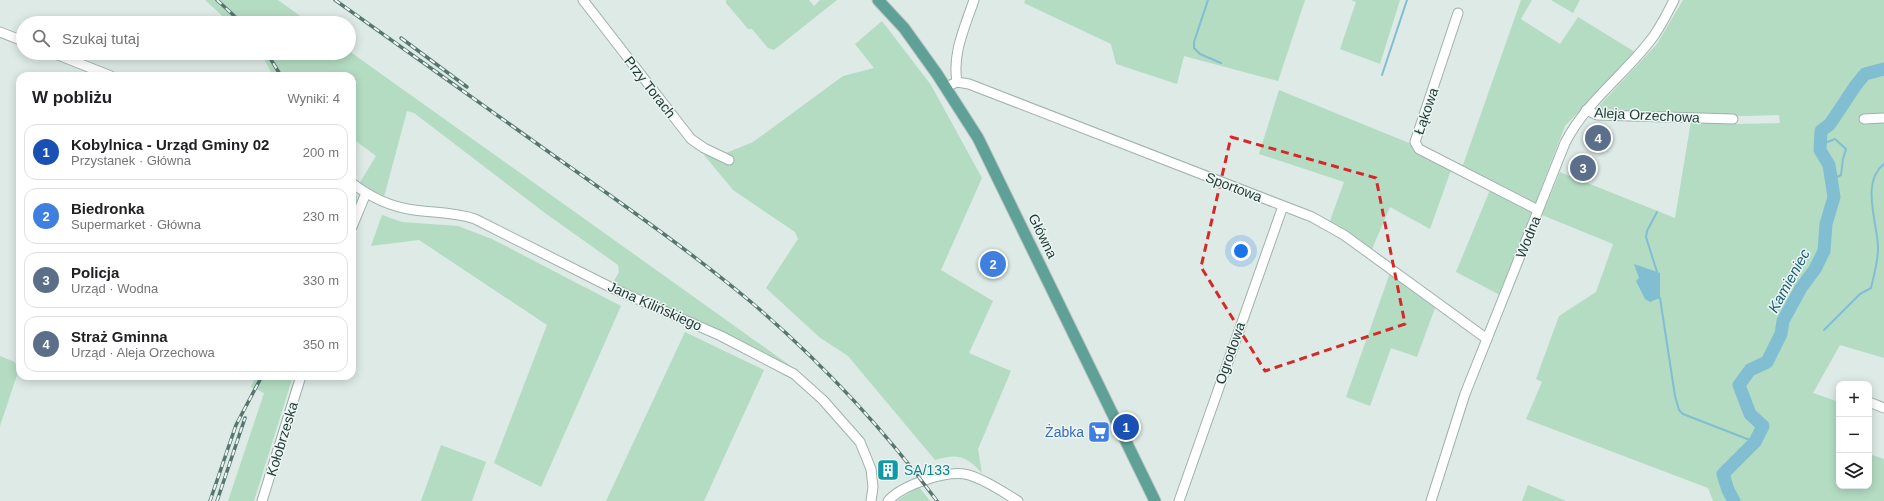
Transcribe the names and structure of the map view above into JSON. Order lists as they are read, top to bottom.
{
  "streets": {
    "main road": ["Główna"],
    "street": [
      "Przy Torach",
      "Łąkowa",
      "Aleja Orzechowa",
      "Sportowa",
      "Wodna",
      "Jana Kilińskiego",
      "Ogrodowa",
      "Kołobrzeska"
    ]
  },
  "crossings": [
    ["Łąkowa", "Wodna"],
    ["Aleja Orzechowa", "Wodna"],
    ["Sportowa", "Wodna"],
    ["Sportowa", "Ogrodowa"]
  ],
  "water": ["Kamieniec"],
  "places": {
    "supermarket": ["Żabka"],
    "building": ["SA/133"]
  },
  "page": {
    "search": "Szukaj tutaj",
    "heading": ["W pobliżu", "Wyniki: 4"],
    "pins": [
      "4",
      "3",
      "2",
      "1"
    ],
    "list": [
      {
        "mark": "1",
        "name": "Kobylnica - Urząd Gminy 02",
        "note": "Przystanek · Główna",
        "value": "200 m"
      },
      {
        "mark": "2",
        "name": "Biedronka",
        "note": "Supermarket · Główna",
        "value": "230 m"
      },
      {
        "mark": "3",
        "name": "Policja",
        "note": "Urząd · Wodna",
        "value": "330 m"
      },
      {
        "mark": "4",
        "name": "Straż Gminna",
        "note": "Urząd · Aleja Orzechowa",
        "value": "350 m"
      }
    ],
    "map_buttons": ["+", "−"]
  }
}
